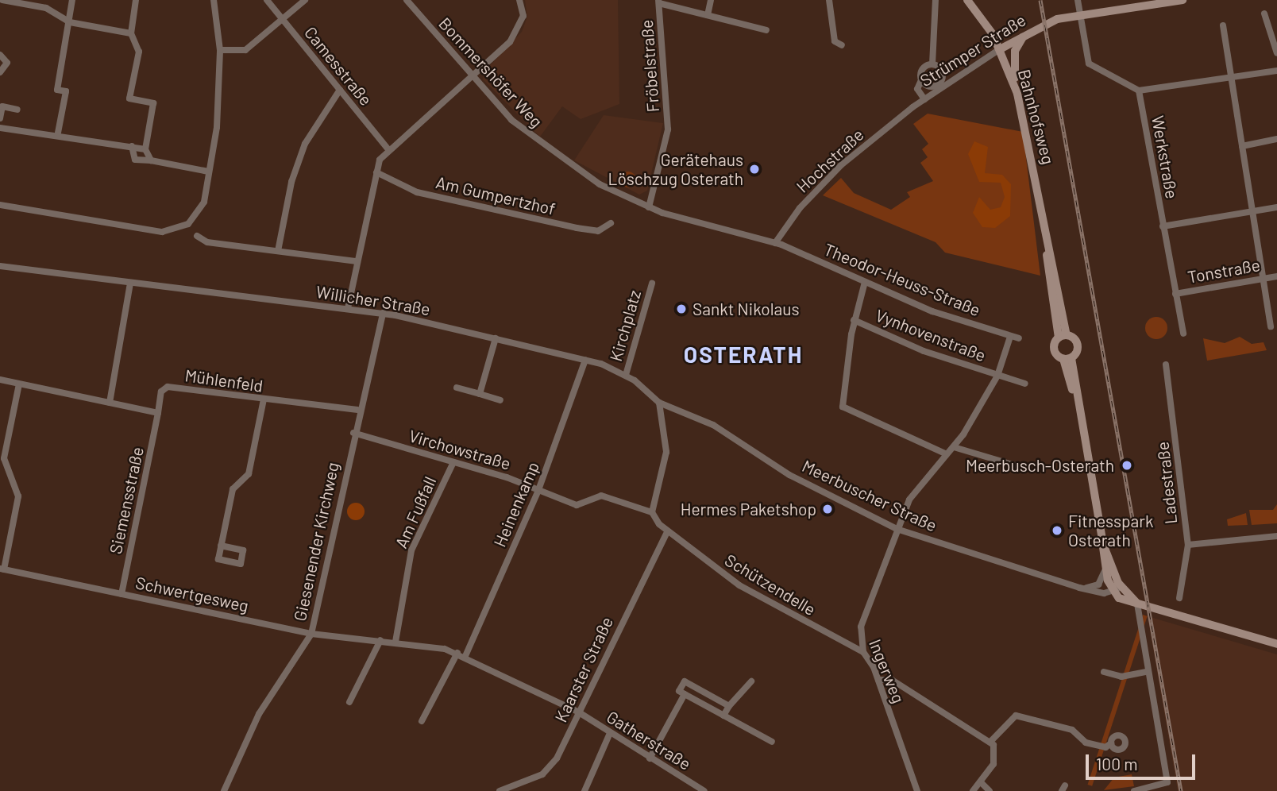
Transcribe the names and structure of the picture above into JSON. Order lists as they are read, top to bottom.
{
  "streets": {
    "main road": ["Strümper Straße", "Bahnhofsweg", "Meerbuscher Straße"],
    "street": [
      "Camesstraße",
      "Fröbelstraße",
      "Bommershöfer Weg",
      "Werkstraße",
      "Hochstraße",
      "Am Gumpertzhof",
      "Tonstraße",
      "Theodor-Heuss-Straße",
      "Willicher Straße",
      "Kirchplatz",
      "Vynhovenstraße",
      "Mühlenfeld",
      "Virchowstraße",
      "Ladestraße",
      "Siemensstraße",
      "Heinenkamp",
      "Am Fußfall",
      "Giesenender Kirchweg",
      "Schützendelle",
      "Schwertgesweg",
      "Kaarster Straße",
      "Ingerweg",
      "Gatherstraße"
    ]
  },
  "crossings": [
    ["Strümper Straße", "Bahnhofsweg"],
    ["Strümper Straße", "Hochstraße"],
    ["Fröbelstraße", "Bommershöfer Weg"],
    ["Bommershöfer Weg", "Hochstraße"],
    ["Bommershöfer Weg", "Theodor-Heuss-Straße"],
    ["Werkstraße", "Tonstraße"],
    ["Hochstraße", "Theodor-Heuss-Straße"],
    ["Theodor-Heuss-Straße", "Ingerweg"],
    ["Willicher Straße", "Kirchplatz"],
    ["Willicher Straße", "Meerbuscher Straße"],
    ["Willicher Straße", "Heinenkamp"],
    ["Willicher Straße", "Giesenender Kirchweg"],
    ["Vynhovenstraße", "Ingerweg"],
    ["Mühlenfeld", "Siemensstraße"],
    ["Mühlenfeld", "Giesenender Kirchweg"],
    ["Virchowstraße", "Heinenkamp"],
    ["Virchowstraße", "Am Fußfall"],
    ["Virchowstraße", "Giesenender Kirchweg"],
    ["Virchowstraße", "Schützendelle"],
    ["Meerbuscher Straße", "Ingerweg"],
    ["Siemensstraße", "Schwertgesweg"],
    ["Heinenkamp", "Schwertgesweg"],
    ["Am Fußfall", "Schwertgesweg"],
    ["Giesenender Kirchweg", "Schwertgesweg"],
    ["Schützendelle", "Kaarster Straße"],
    ["Schützendelle", "Ingerweg"],
    ["Schwertgesweg", "Kaarster Straße"],
    ["Schwertgesweg", "Gatherstraße"],
    ["Kaarster Straße", "Gatherstraße"]
  ],
  "districts": ["OSTERATH"],
  "places": [
    "Gerätehaus Löschzug Osterath",
    "Sankt Nikolaus",
    "Meerbusch-Osterath",
    "Hermes Paketshop",
    "Fitnesspark Osterath"
  ],
  "scale_bar": "100 m"
}
